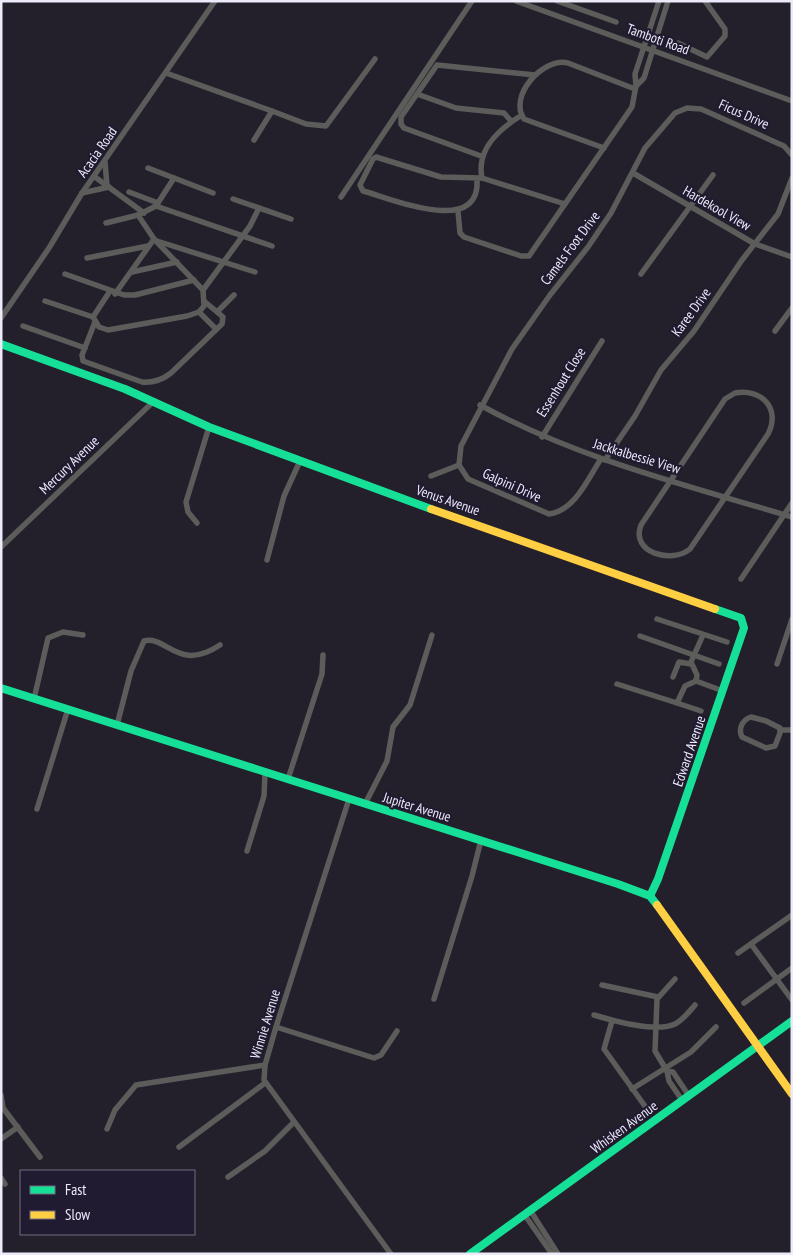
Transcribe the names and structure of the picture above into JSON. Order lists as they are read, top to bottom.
{
  "streets": {
    "street": [
      "Tamboti Road",
      "Ficus Drive",
      "Acacia Road",
      "Hardekool View",
      "Camels Foot Drive",
      "Karee Drive",
      "Essenhout Close",
      "Jackkalbessie View",
      "Mercury Avenue",
      "Galpini Drive",
      "Venus Avenue",
      "Edward Avenue",
      "Jupiter Avenue",
      "Winnie Avenue",
      "Whisken Avenue"
    ]
  },
  "crossings": [
    ["Ficus Drive", "Camels Foot Drive"],
    ["Hardekool View", "Camels Foot Drive"],
    ["Hardekool View", "Karee Drive"],
    ["Camels Foot Drive", "Jackkalbessie View"],
    ["Karee Drive", "Jackkalbessie View"],
    ["Karee Drive", "Galpini Drive"],
    ["Essenhout Close", "Jackkalbessie View"],
    ["Jackkalbessie View", "Galpini Drive"],
    ["Mercury Avenue", "Venus Avenue"],
    ["Venus Avenue", "Edward Avenue"],
    ["Edward Avenue", "Jupiter Avenue"],
    ["Jupiter Avenue", "Winnie Avenue"]
  ],
  "legend": ["Fast", "Slow"]
}
